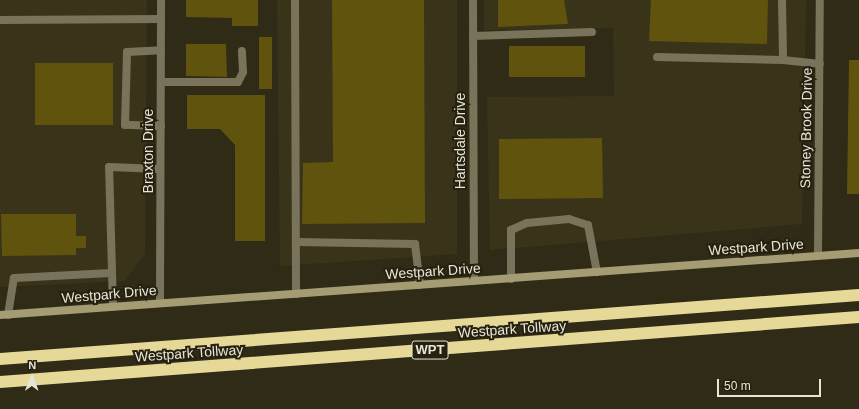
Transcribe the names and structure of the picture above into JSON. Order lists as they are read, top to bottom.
{
  "streets": {
    "highway": ["Westpark Tollway", "WPT"],
    "main road": ["Westpark Drive"],
    "street": ["Stoney Brook Drive", "Hartsdale Drive", "Braxton Drive"]
  },
  "crossings": [
    ["Stoney Brook Drive", "Westpark Drive"],
    ["Hartsdale Drive", "Westpark Drive"],
    ["Braxton Drive", "Westpark Drive"]
  ],
  "scale_bar": "50 m",
  "north": "top"
}
